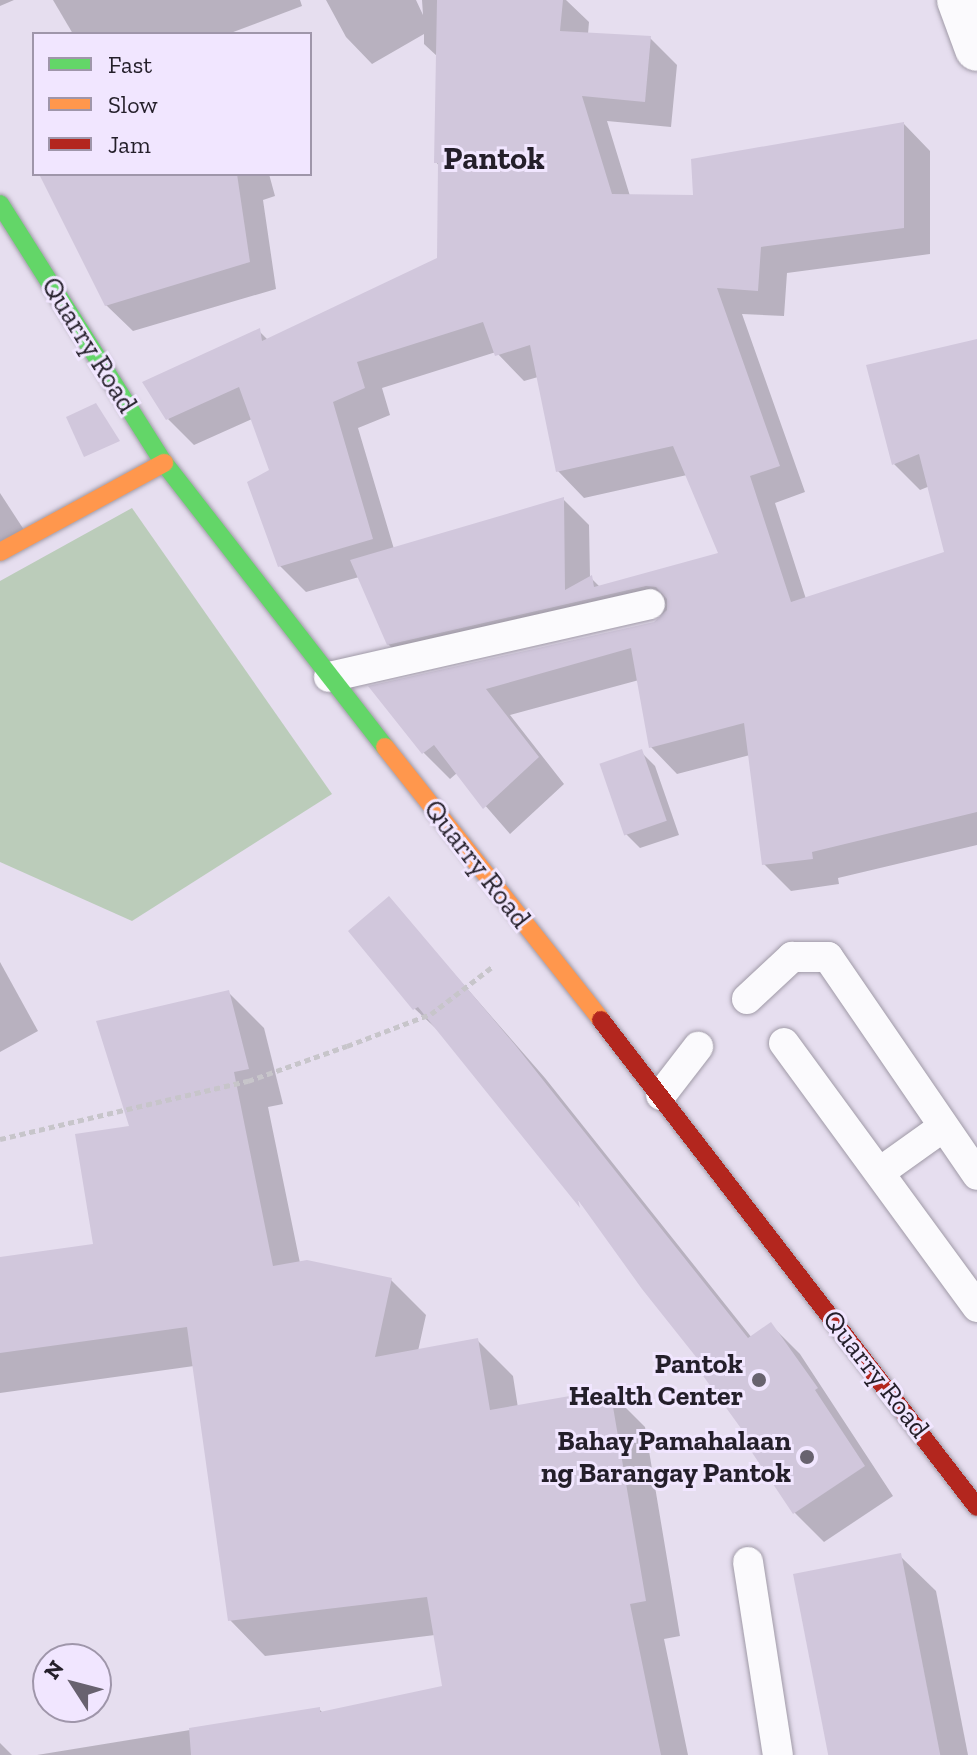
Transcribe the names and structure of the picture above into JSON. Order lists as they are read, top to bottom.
{
  "streets": {
    "street": ["Quarry Road"]
  },
  "districts": ["Pantok"],
  "places": ["Pantok Health Center", "Bahay Pamahalaan ng Barangay Pantok"],
  "legend": ["Fast", "Slow", "Jam"],
  "north": "top left"
}
